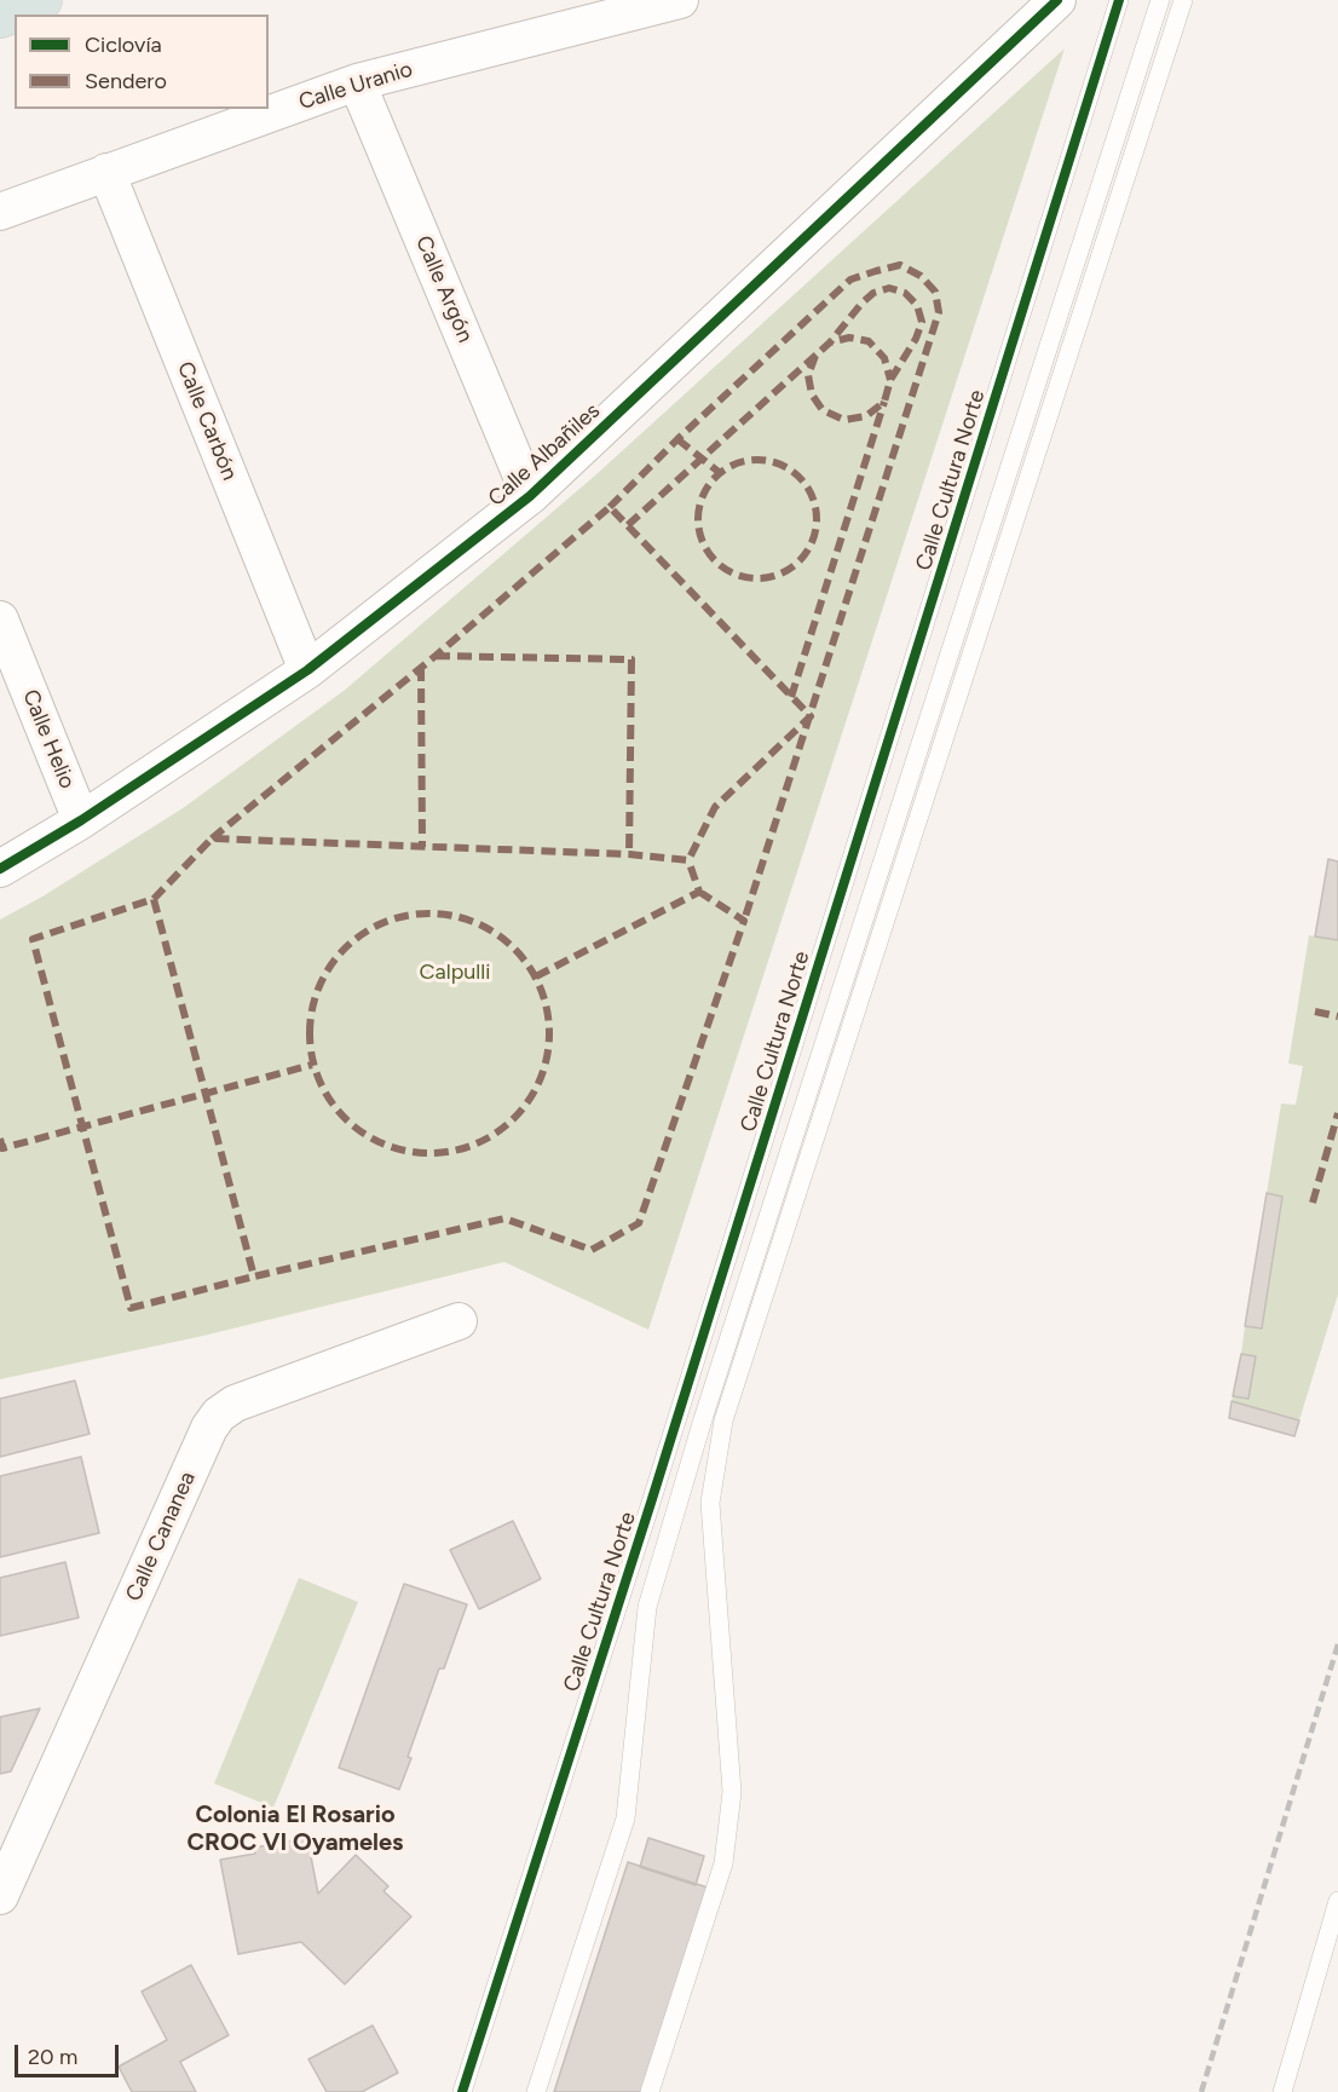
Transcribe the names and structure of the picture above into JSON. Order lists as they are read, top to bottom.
{
  "streets": {
    "street": [
      "Calle Uranio",
      "Calle Argón",
      "Calle Carbón",
      "Calle Albañiles",
      "Calle Helio",
      "Calle Cananea"
    ],
    "lane": ["Calle Cultura Norte"]
  },
  "crossings": [
    ["Calle Uranio", "Calle Argón"],
    ["Calle Uranio", "Calle Carbón"],
    ["Calle Argón", "Calle Albañiles"],
    ["Calle Carbón", "Calle Albañiles"],
    ["Calle Albañiles", "Calle Helio"]
  ],
  "districts": ["Colonia El Rosario CROC VI Oyameles"],
  "parks": ["Calpulli"],
  "legend": ["Ciclovía", "Sendero"],
  "scale_bar": "20 m"
}
